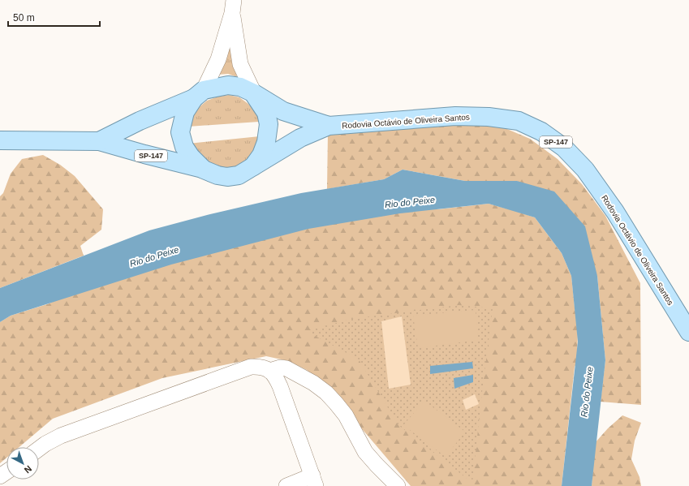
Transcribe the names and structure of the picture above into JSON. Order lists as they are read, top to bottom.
{
  "streets": {
    "main road": ["Rodovia Octávio de Oliveira Santos", "SP-147"]
  },
  "crossings": [
    ["Rodovia Octávio de Oliveira Santos", "SP-147"]
  ],
  "water": ["Rio do Peixe"],
  "scale_bar": "50 m",
  "north": "bottom right"
}
